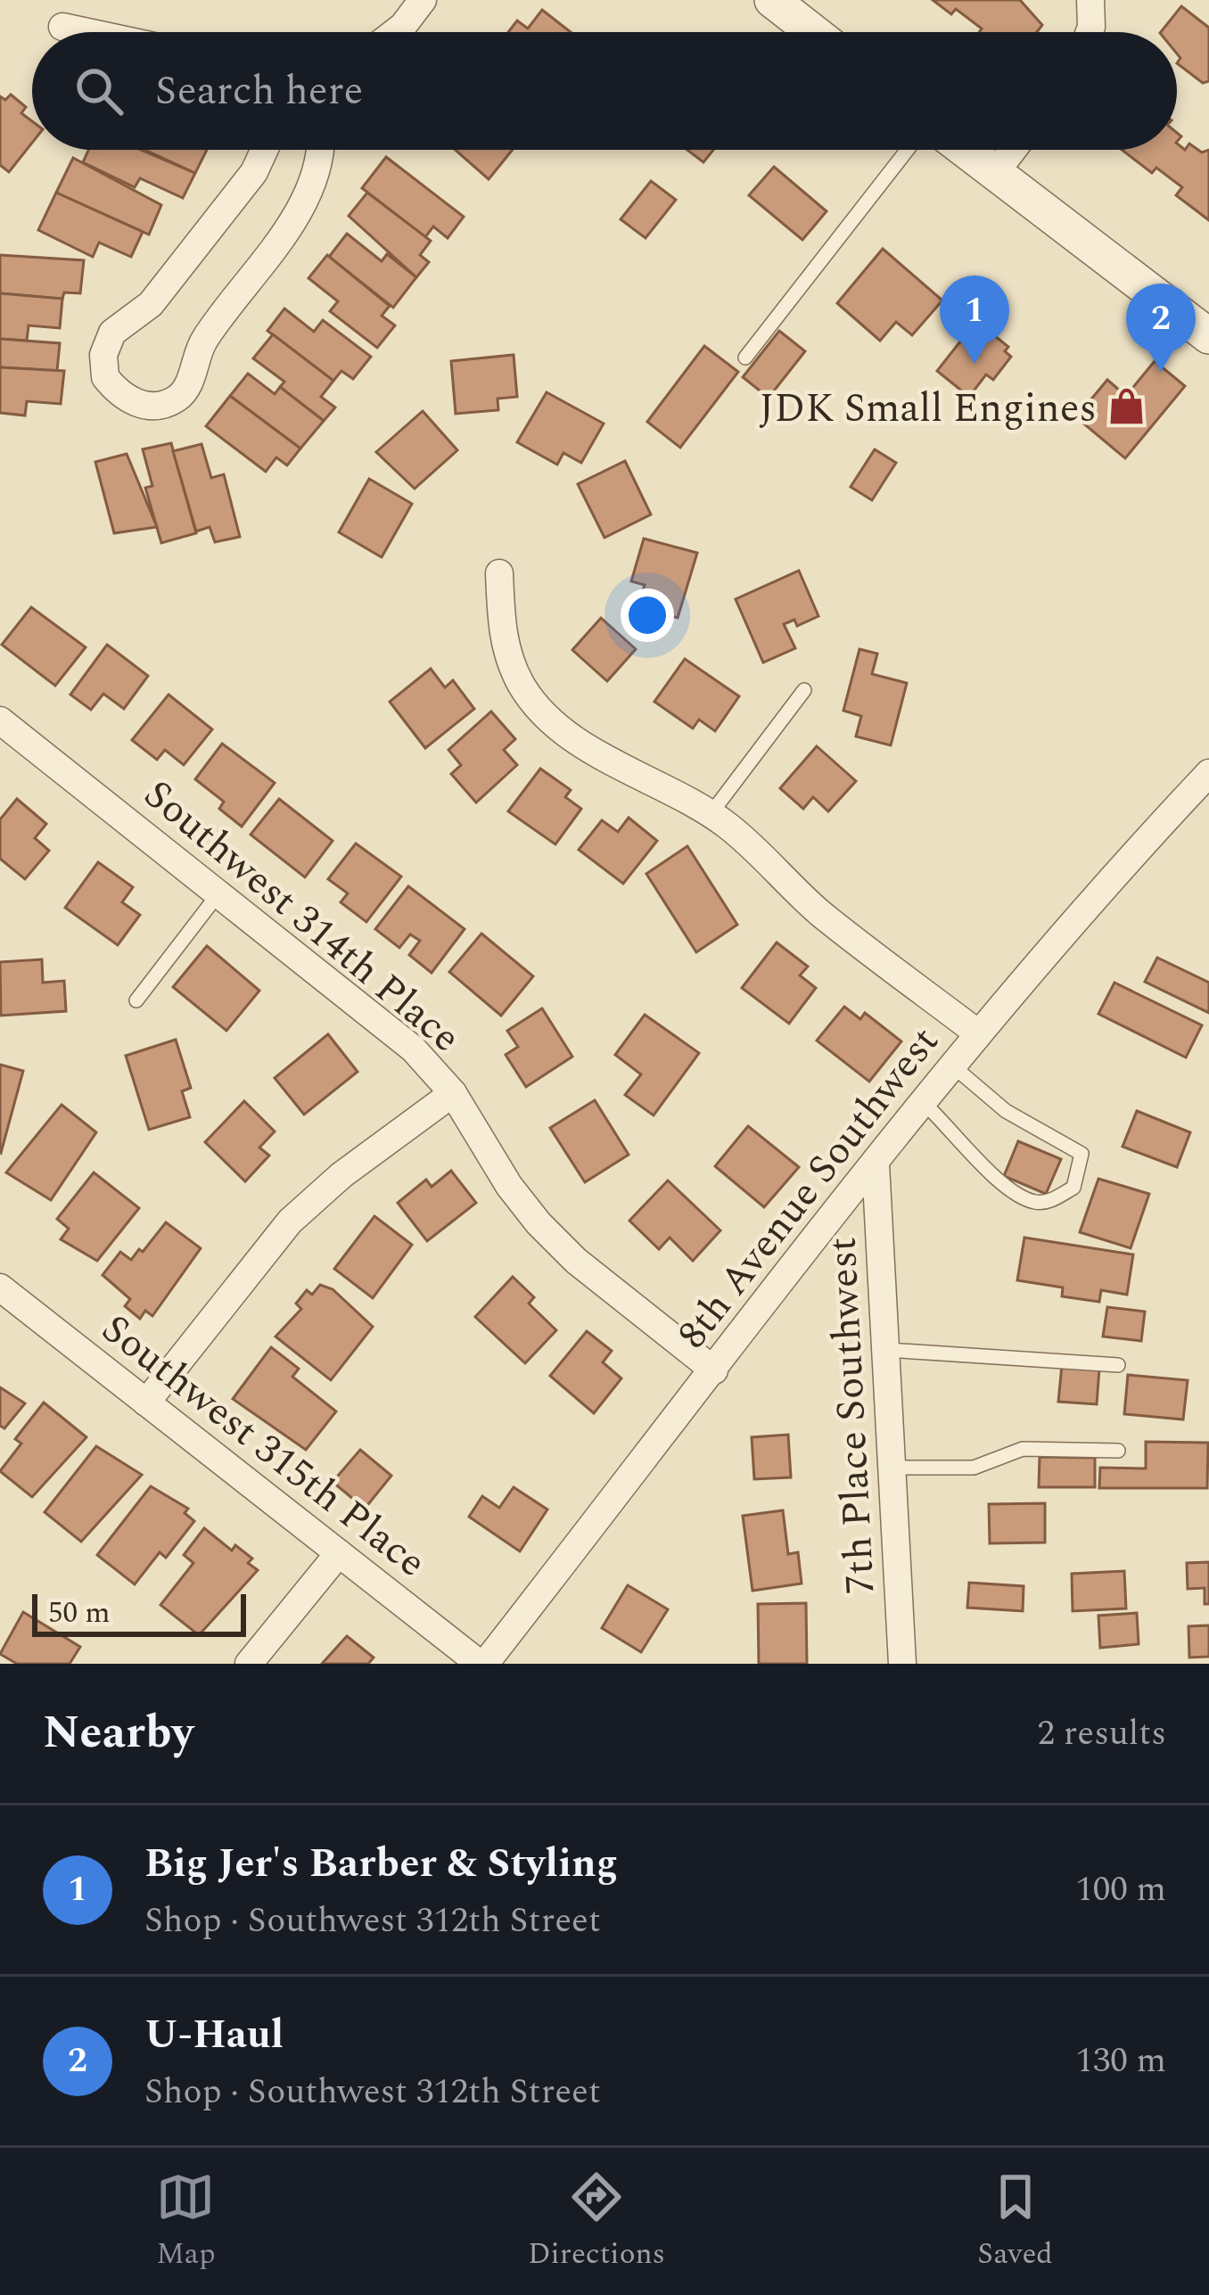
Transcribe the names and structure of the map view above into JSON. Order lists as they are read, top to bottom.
{
  "streets": {
    "street": [
      "Southwest 314th Place",
      "8th Avenue Southwest",
      "7th Place Southwest",
      "Southwest 315th Place"
    ]
  },
  "crossings": [
    ["Southwest 314th Place", "8th Avenue Southwest"],
    ["8th Avenue Southwest", "7th Place Southwest"],
    ["8th Avenue Southwest", "Southwest 315th Place"]
  ],
  "places": {
    "shop": ["JDK Small Engines"]
  },
  "scale_bar": "50 m",
  "page": {
    "search": "Search here",
    "pins": ["1", "2"],
    "scale": "50 m",
    "heading": ["Nearby", "2 results"],
    "list": [
      {
        "mark": "1",
        "name": "Big Jer's Barber & Styling",
        "note": "Shop · Southwest 312th Street",
        "value": "100 m"
      },
      {
        "mark": "2",
        "name": "U-Haul",
        "note": "Shop · Southwest 312th Street",
        "value": "130 m"
      }
    ],
    "nav": ["Map", "Directions", "Saved"]
  }
}
